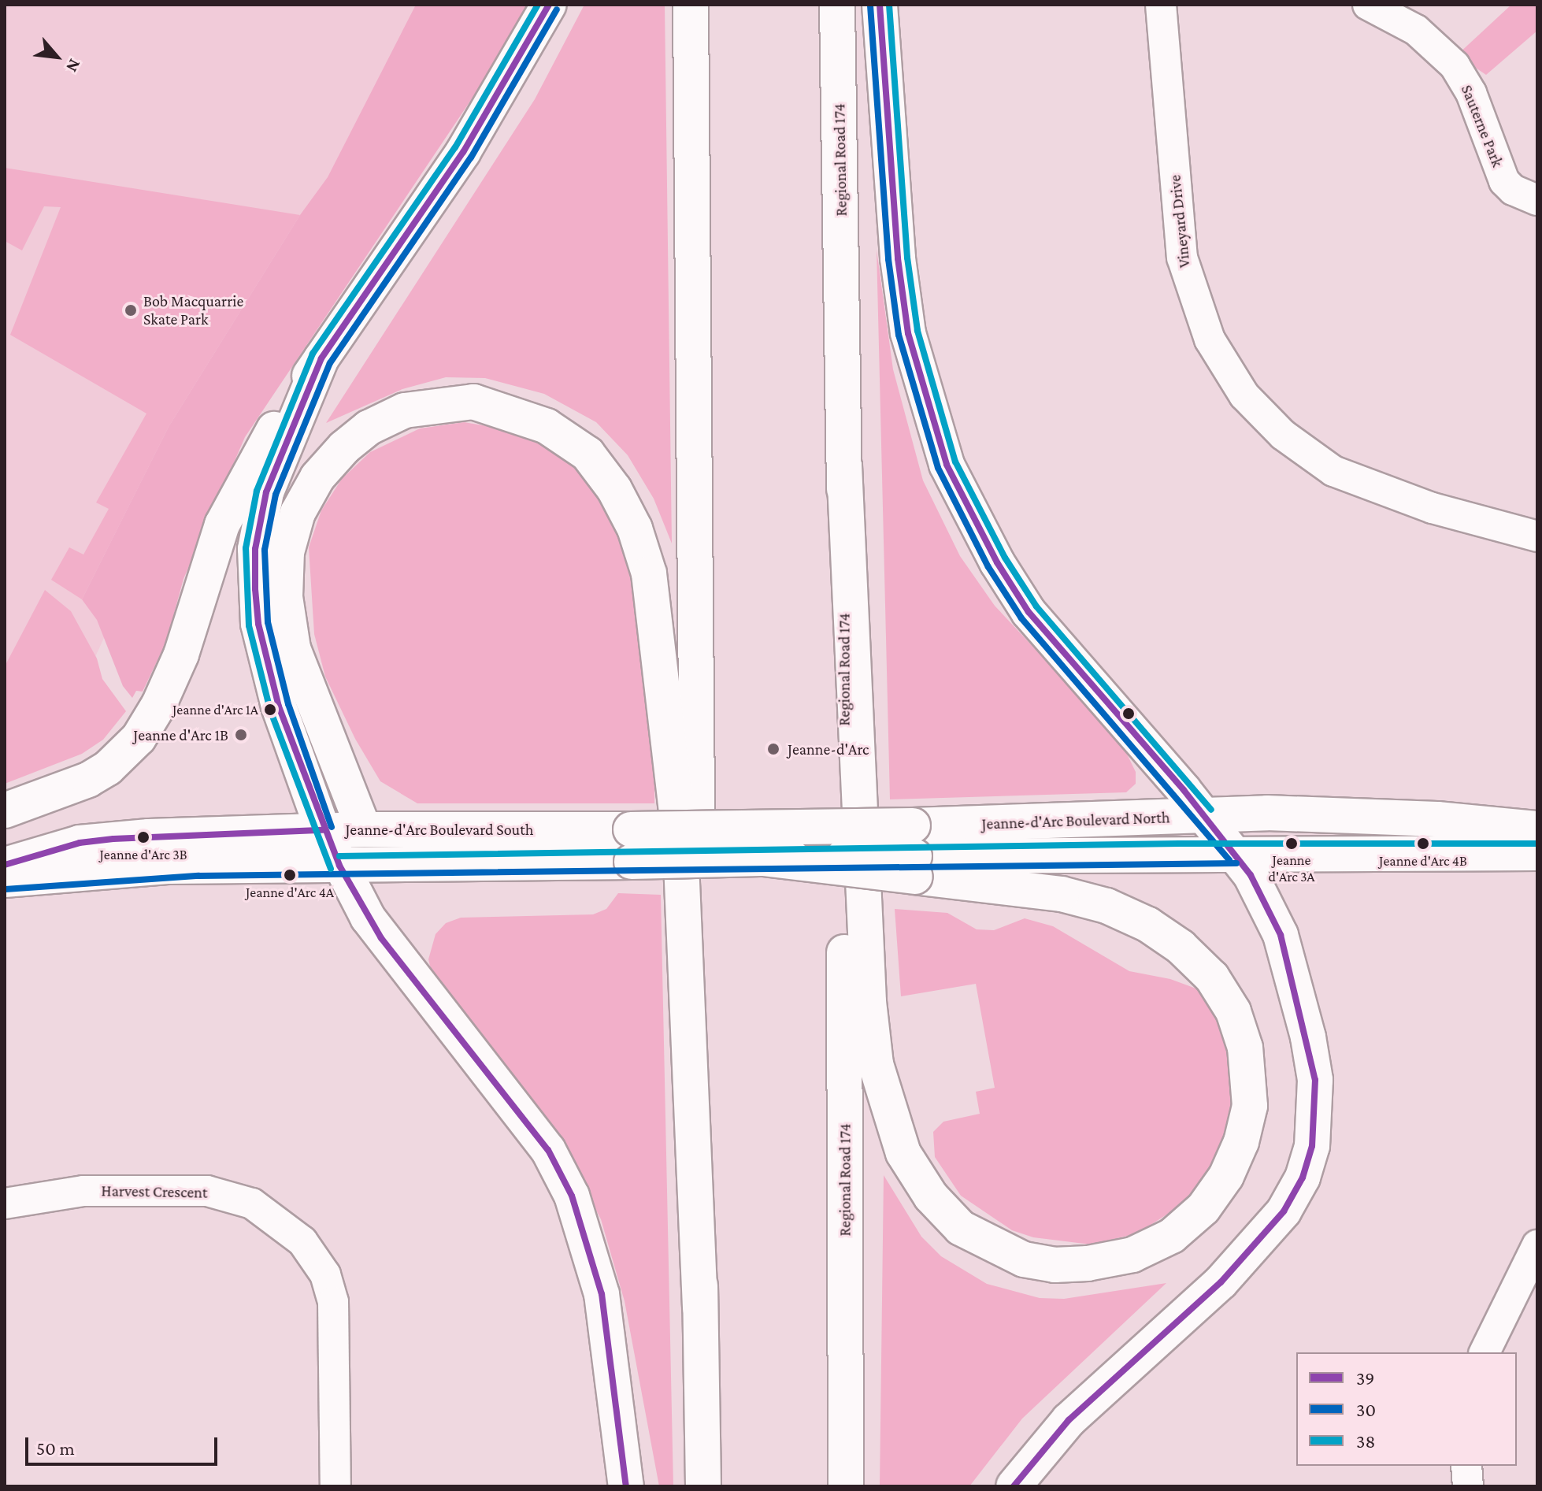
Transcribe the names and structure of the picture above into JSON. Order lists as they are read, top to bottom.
{
  "streets": {
    "main road": ["Regional Road 174", "Jeanne-d'Arc Boulevard North", "Jeanne-d'Arc Boulevard South"],
    "street": ["Sauterne Park", "Vineyard Drive", "Harvest Crescent"]
  },
  "crossings": [
    ["Jeanne-d'Arc Boulevard North", "Jeanne-d'Arc Boulevard South"]
  ],
  "places": [
    "Bob Macquarrie Skate Park",
    "Jeanne d'Arc 1A",
    "Jeanne d'Arc 1B",
    "Jeanne-d'Arc",
    "Jeanne d'Arc 3B",
    "Jeanne d'Arc 3A",
    "Jeanne d'Arc 4B",
    "Jeanne d'Arc 4A"
  ],
  "lines": ["transit line 39", "transit line 38", "transit line 30"],
  "legend": ["39", "30", "38"],
  "scale_bar": "50 m",
  "north": "bottom right"
}
